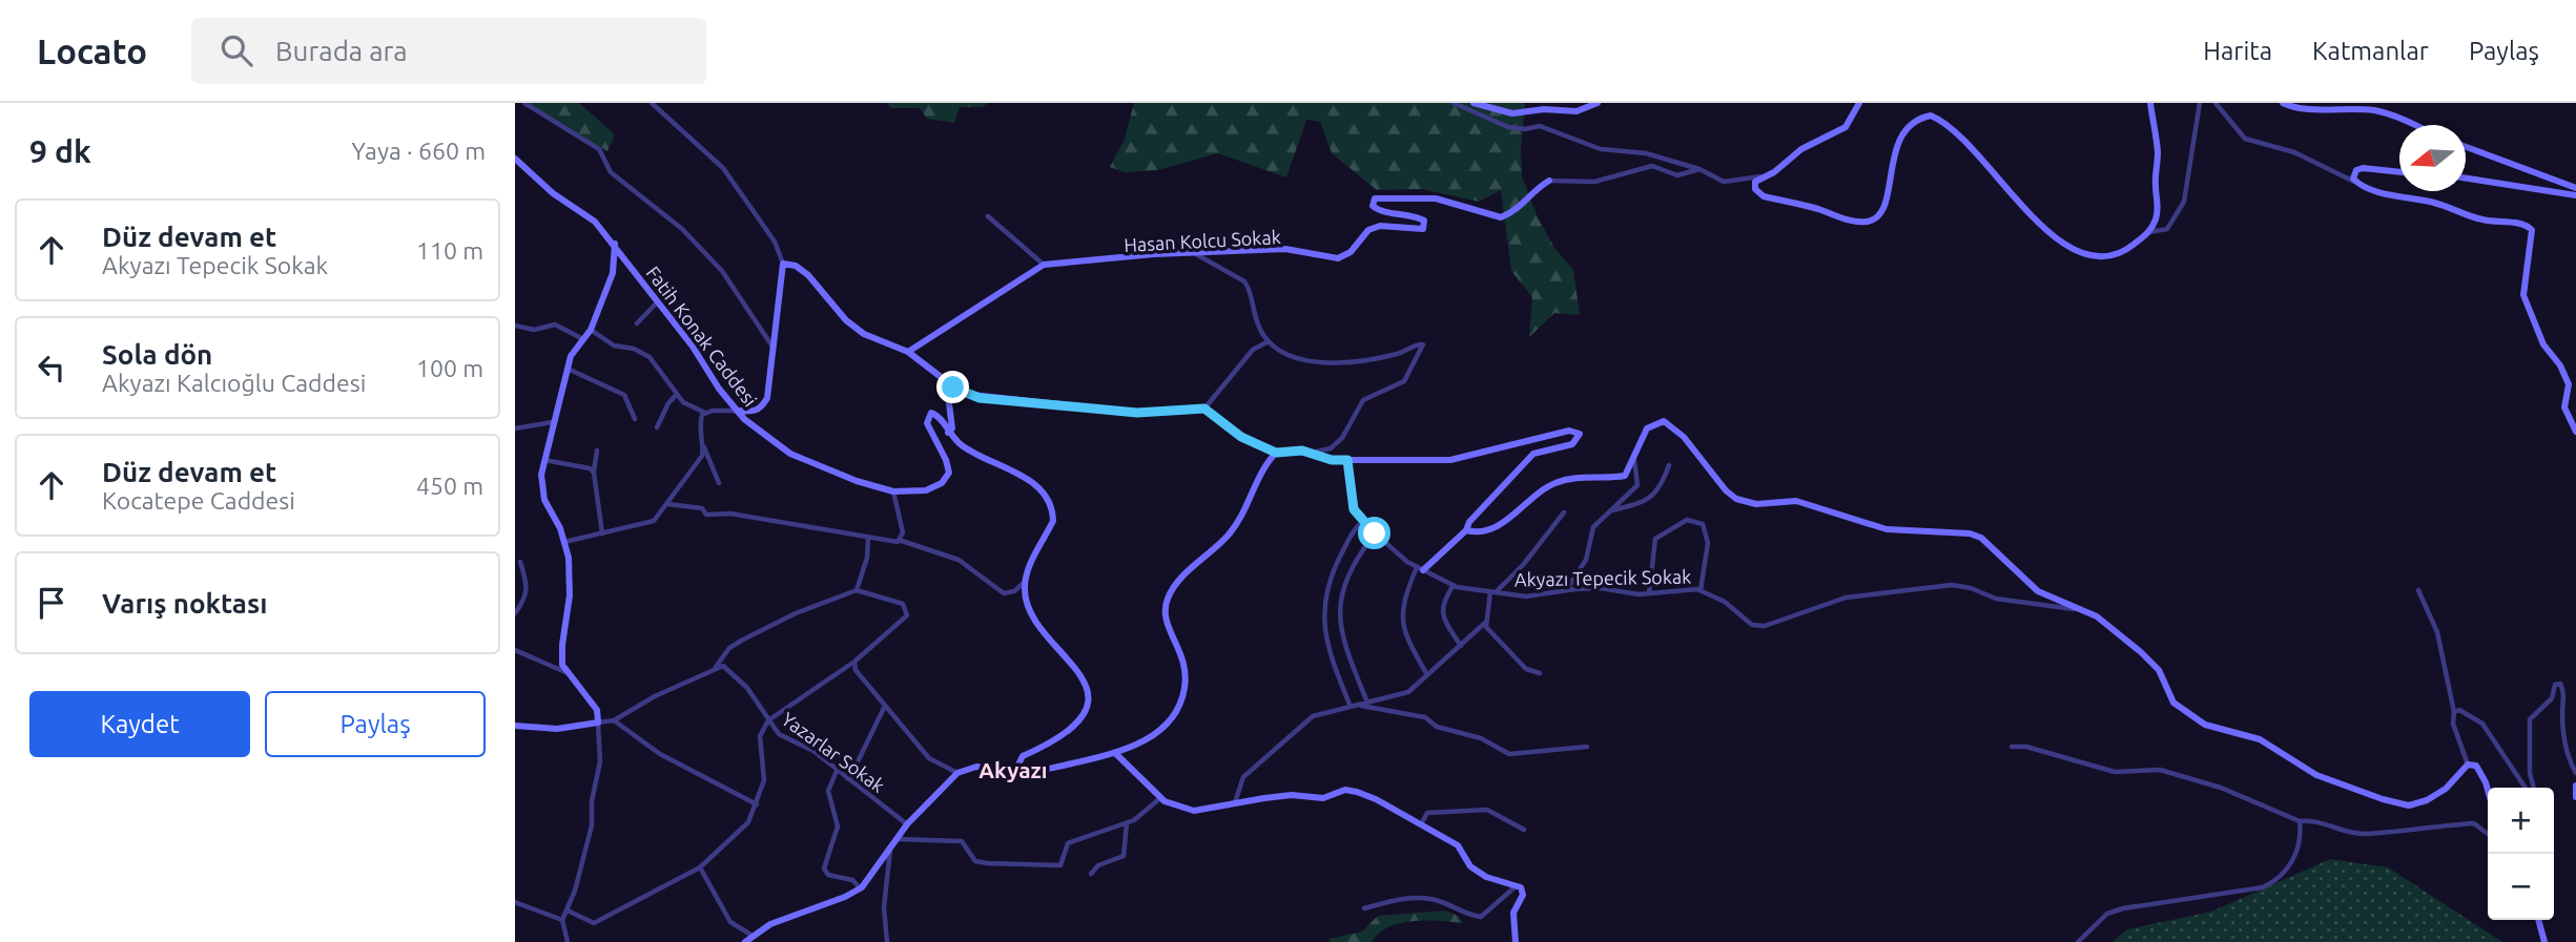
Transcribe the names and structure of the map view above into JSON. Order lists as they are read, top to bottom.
{
  "streets": {
    "street": [
      "Hasan Kolcu Sokak",
      "Fatih Konak Caddesi",
      "Akyazı Tepecik Sokak",
      "Yazarlar Sokak"
    ]
  },
  "districts": ["Akyazı"],
  "north": "left",
  "page": {
    "header": "Locato",
    "search": "Burada ara",
    "nav": ["Harita", "Katmanlar", "Paylaş"],
    "heading": ["9 dk", "Yaya · 660 m"],
    "list": [
      ["Düz devam et", "Akyazı Tepecik Sokak", "110 m"],
      ["Sola dön", "Akyazı Kalcıoğlu Caddesi", "100 m"],
      ["Düz devam et", "Kocatepe Caddesi", "450 m"],
      "Varış noktası"
    ],
    "buttons": ["Kaydet", "Paylaş"],
    "map_buttons": ["+", "−"]
  }
}
